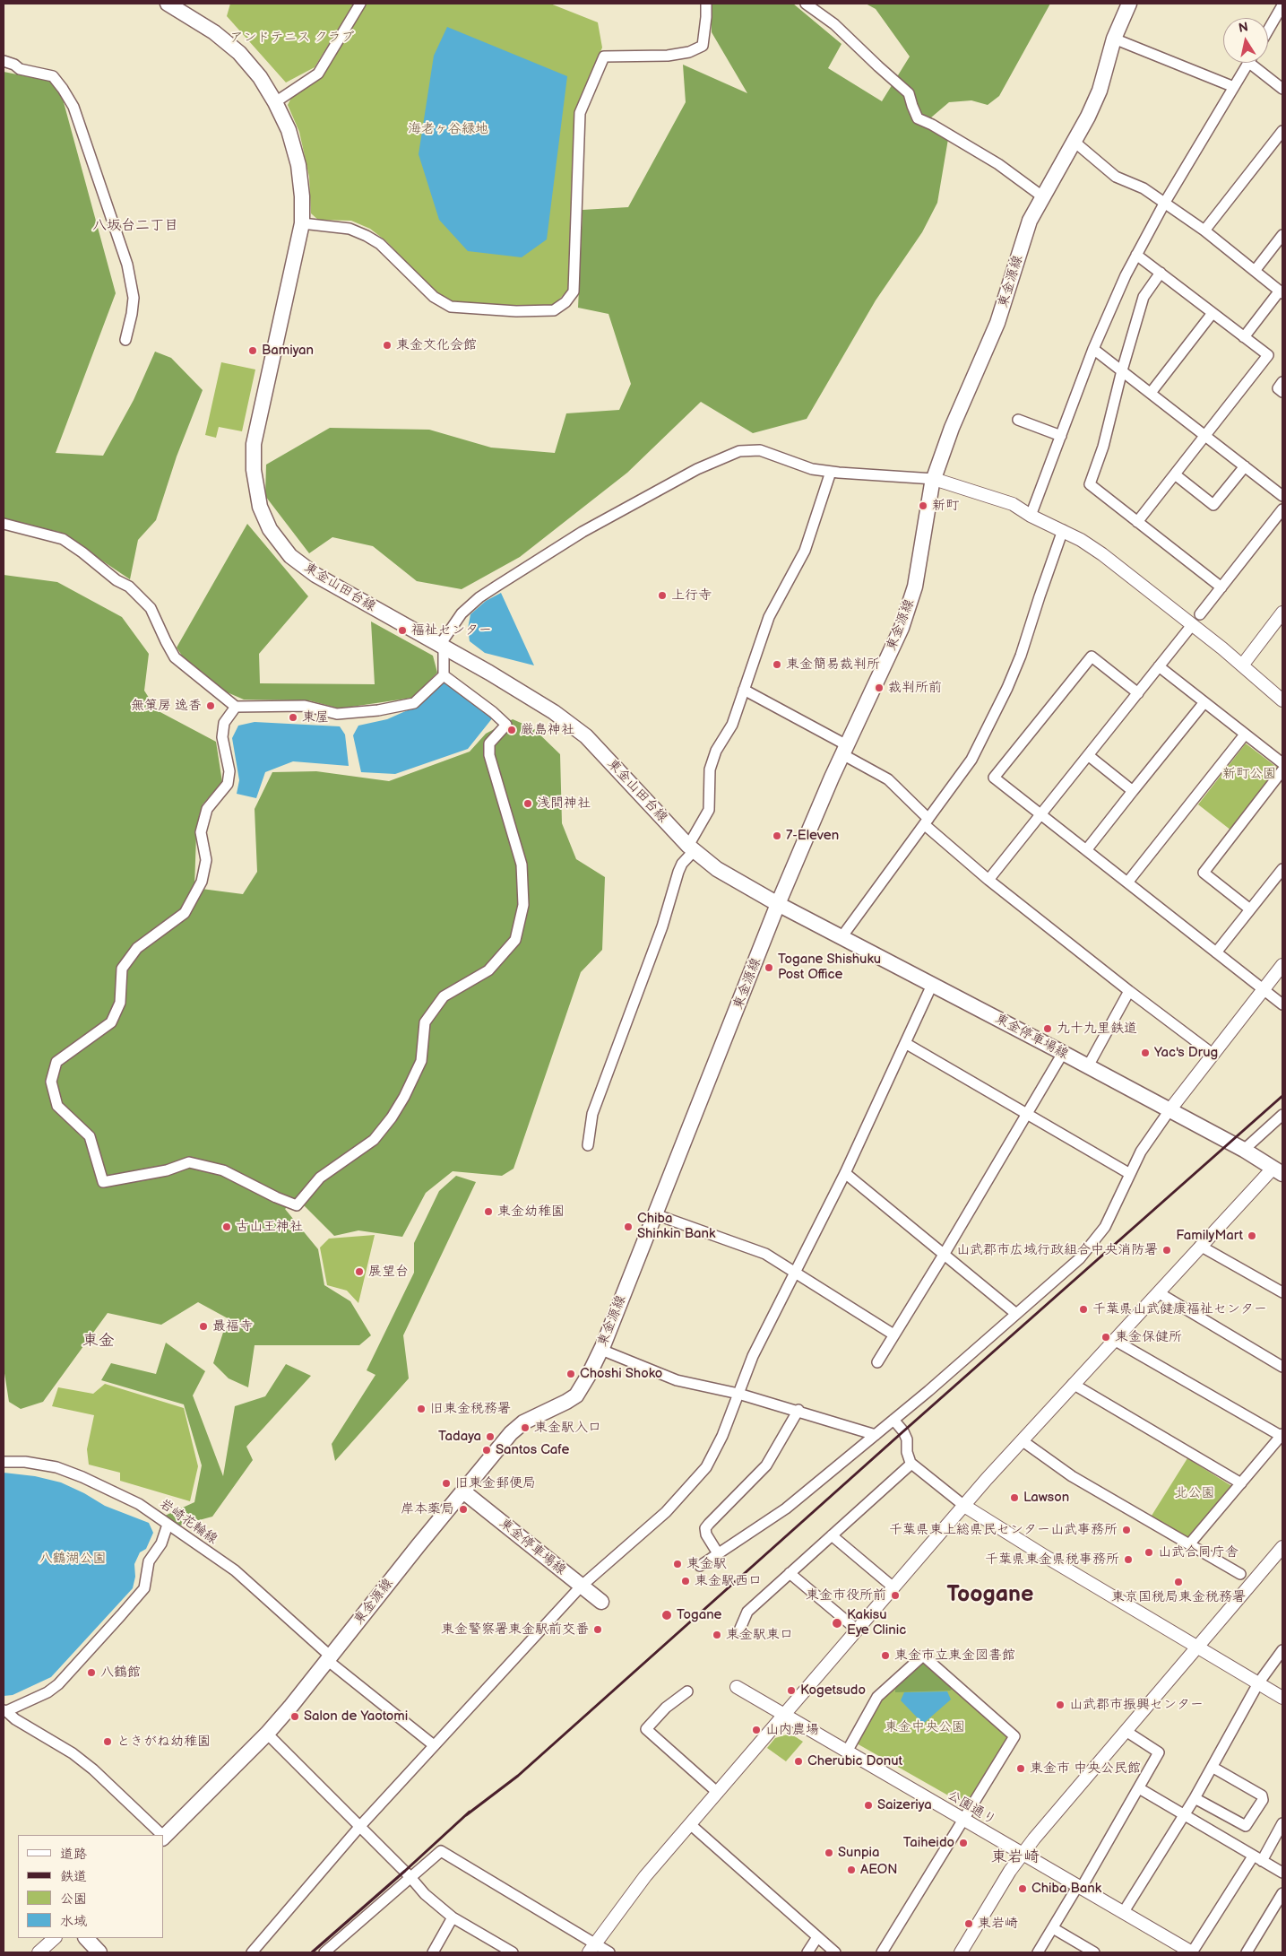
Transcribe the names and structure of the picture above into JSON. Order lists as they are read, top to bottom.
{
  "streets": {
    "main road": ["東金源線", "東金山田台線", "東金停車場線"],
    "street": ["岩崎花輪線", "公園通り"]
  },
  "crossings": [
    ["東金源線", "東金山田台線"],
    ["東金源線", "東金停車場線"],
    ["東金源線", "岩崎花輪線"],
    ["東金山田台線", "東金停車場線"]
  ],
  "districts": [
    "八坂台二丁目",
    "東金",
    "Toogane",
    "東岩崎"
  ],
  "parks": [
    "アンドテニス クラブ",
    "海老ヶ谷緑地",
    "新町公園",
    "北公園",
    "八鶴湖公園",
    "東金中央公園"
  ],
  "places": [
    "東金文化会館",
    "Bamiyan",
    "新町",
    "上行寺",
    "福祉センター",
    "東金簡易裁判所",
    "裁判所前",
    "無策房 逸香",
    "東屋",
    "厳島神社",
    "浅間神社",
    "7-Eleven",
    "Togane Shishuku Post Office",
    "九十九里鉄道",
    "Yac's Drug",
    "東金幼稚園",
    "古山王神社",
    "Chiba Shinkin Bank",
    "FamilyMart",
    "山武郡市広域行政組合中央消防署",
    "展望台",
    "千葉県山武健康福祉センター",
    "最福寺",
    "東金保健所",
    "Choshi Shoko",
    "旧東金税務署",
    "東金駅入口",
    "Tadaya",
    "Santos Cafe",
    "旧東金郵便局",
    "Lawson",
    "岸本薬局",
    "千葉県東上総県民センター山武事務所",
    "山武合同庁舎",
    "千葉県東金県税事務所",
    "東金駅",
    "東金駅西口",
    "東京国税局東金税務署",
    "東金市役所前",
    "Togane",
    "Kakisu Eye Clinic",
    "東金警察署東金駅前交番",
    "東金駅東口",
    "東金市立東金図書館",
    "八鶴館",
    "Kogetsudo",
    "山武郡市振興センター",
    "Salon de Yaotomi",
    "山内農場",
    "ときがね幼稚園",
    "Cherubic Donut",
    "東金市 中央公民館",
    "Saizeriya",
    "Taiheido",
    "Sunpia",
    "AEON",
    "Chiba Bank",
    "東岩崎"
  ],
  "legend": [
    "道路",
    "鉄道",
    "公園",
    "水域"
  ],
  "north": "top"
}
